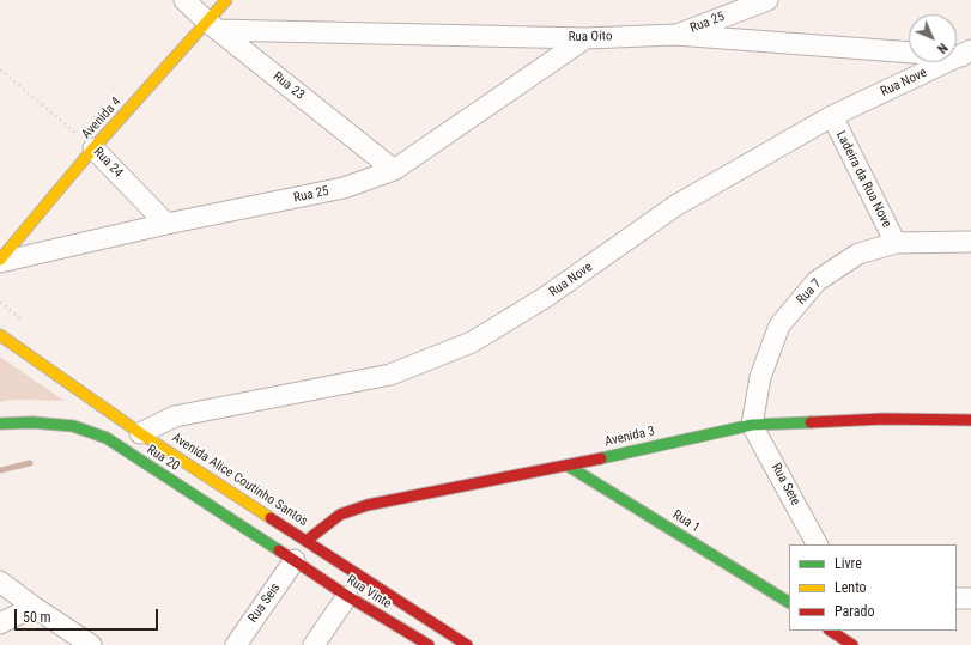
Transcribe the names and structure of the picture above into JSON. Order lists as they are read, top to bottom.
{
  "streets": {
    "street": [
      "Rua 25",
      "Rua Oito",
      "Rua Nove",
      "Rua 23",
      "Avenida 4",
      "Rua 24",
      "Ladeira da Rua Nove",
      "Rua 7",
      "Avenida 3",
      "Rua 20",
      "Avenida Alice Coutinho Santos",
      "Rua Sete",
      "Rua 1",
      "Rua Vinte",
      "Rua Seis"
    ]
  },
  "crossings": [
    ["Rua 25", "Rua Oito"],
    ["Rua 25", "Rua 23"],
    ["Rua 25", "Avenida 4"],
    ["Rua 25", "Rua 24"],
    ["Rua Oito", "Rua Nove"],
    ["Rua Oito", "Rua 23"],
    ["Rua Oito", "Avenida 4"],
    ["Rua Nove", "Ladeira da Rua Nove"],
    ["Rua Nove", "Avenida Alice Coutinho Santos"],
    ["Rua 23", "Avenida 4"],
    ["Avenida 4", "Rua 24"],
    ["Ladeira da Rua Nove", "Rua 7"],
    ["Rua 7", "Avenida 3"],
    ["Rua 7", "Rua Sete"],
    ["Avenida 3", "Avenida Alice Coutinho Santos"],
    ["Avenida 3", "Rua Sete"],
    ["Avenida 3", "Rua 1"],
    ["Rua 20", "Rua Vinte"],
    ["Rua 20", "Rua Seis"],
    ["Rua Vinte", "Rua Seis"]
  ],
  "legend": ["Livre", "Lento", "Parado"],
  "scale_bar": "50 m",
  "north": "bottom right"
}
